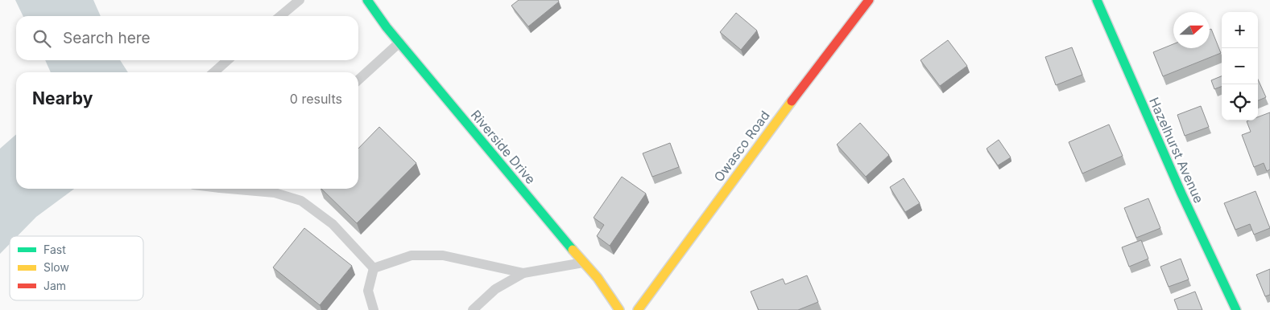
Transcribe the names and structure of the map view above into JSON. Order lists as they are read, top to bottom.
{
  "streets": {
    "street": ["Owasco Road", "Riverside Drive", "Hazelhurst Avenue"]
  },
  "legend": ["Fast", "Slow", "Jam"],
  "north": "right",
  "page": {
    "map_buttons": ["+", "−"],
    "search": "Search here",
    "heading": ["Nearby", "0 results"]
  }
}
